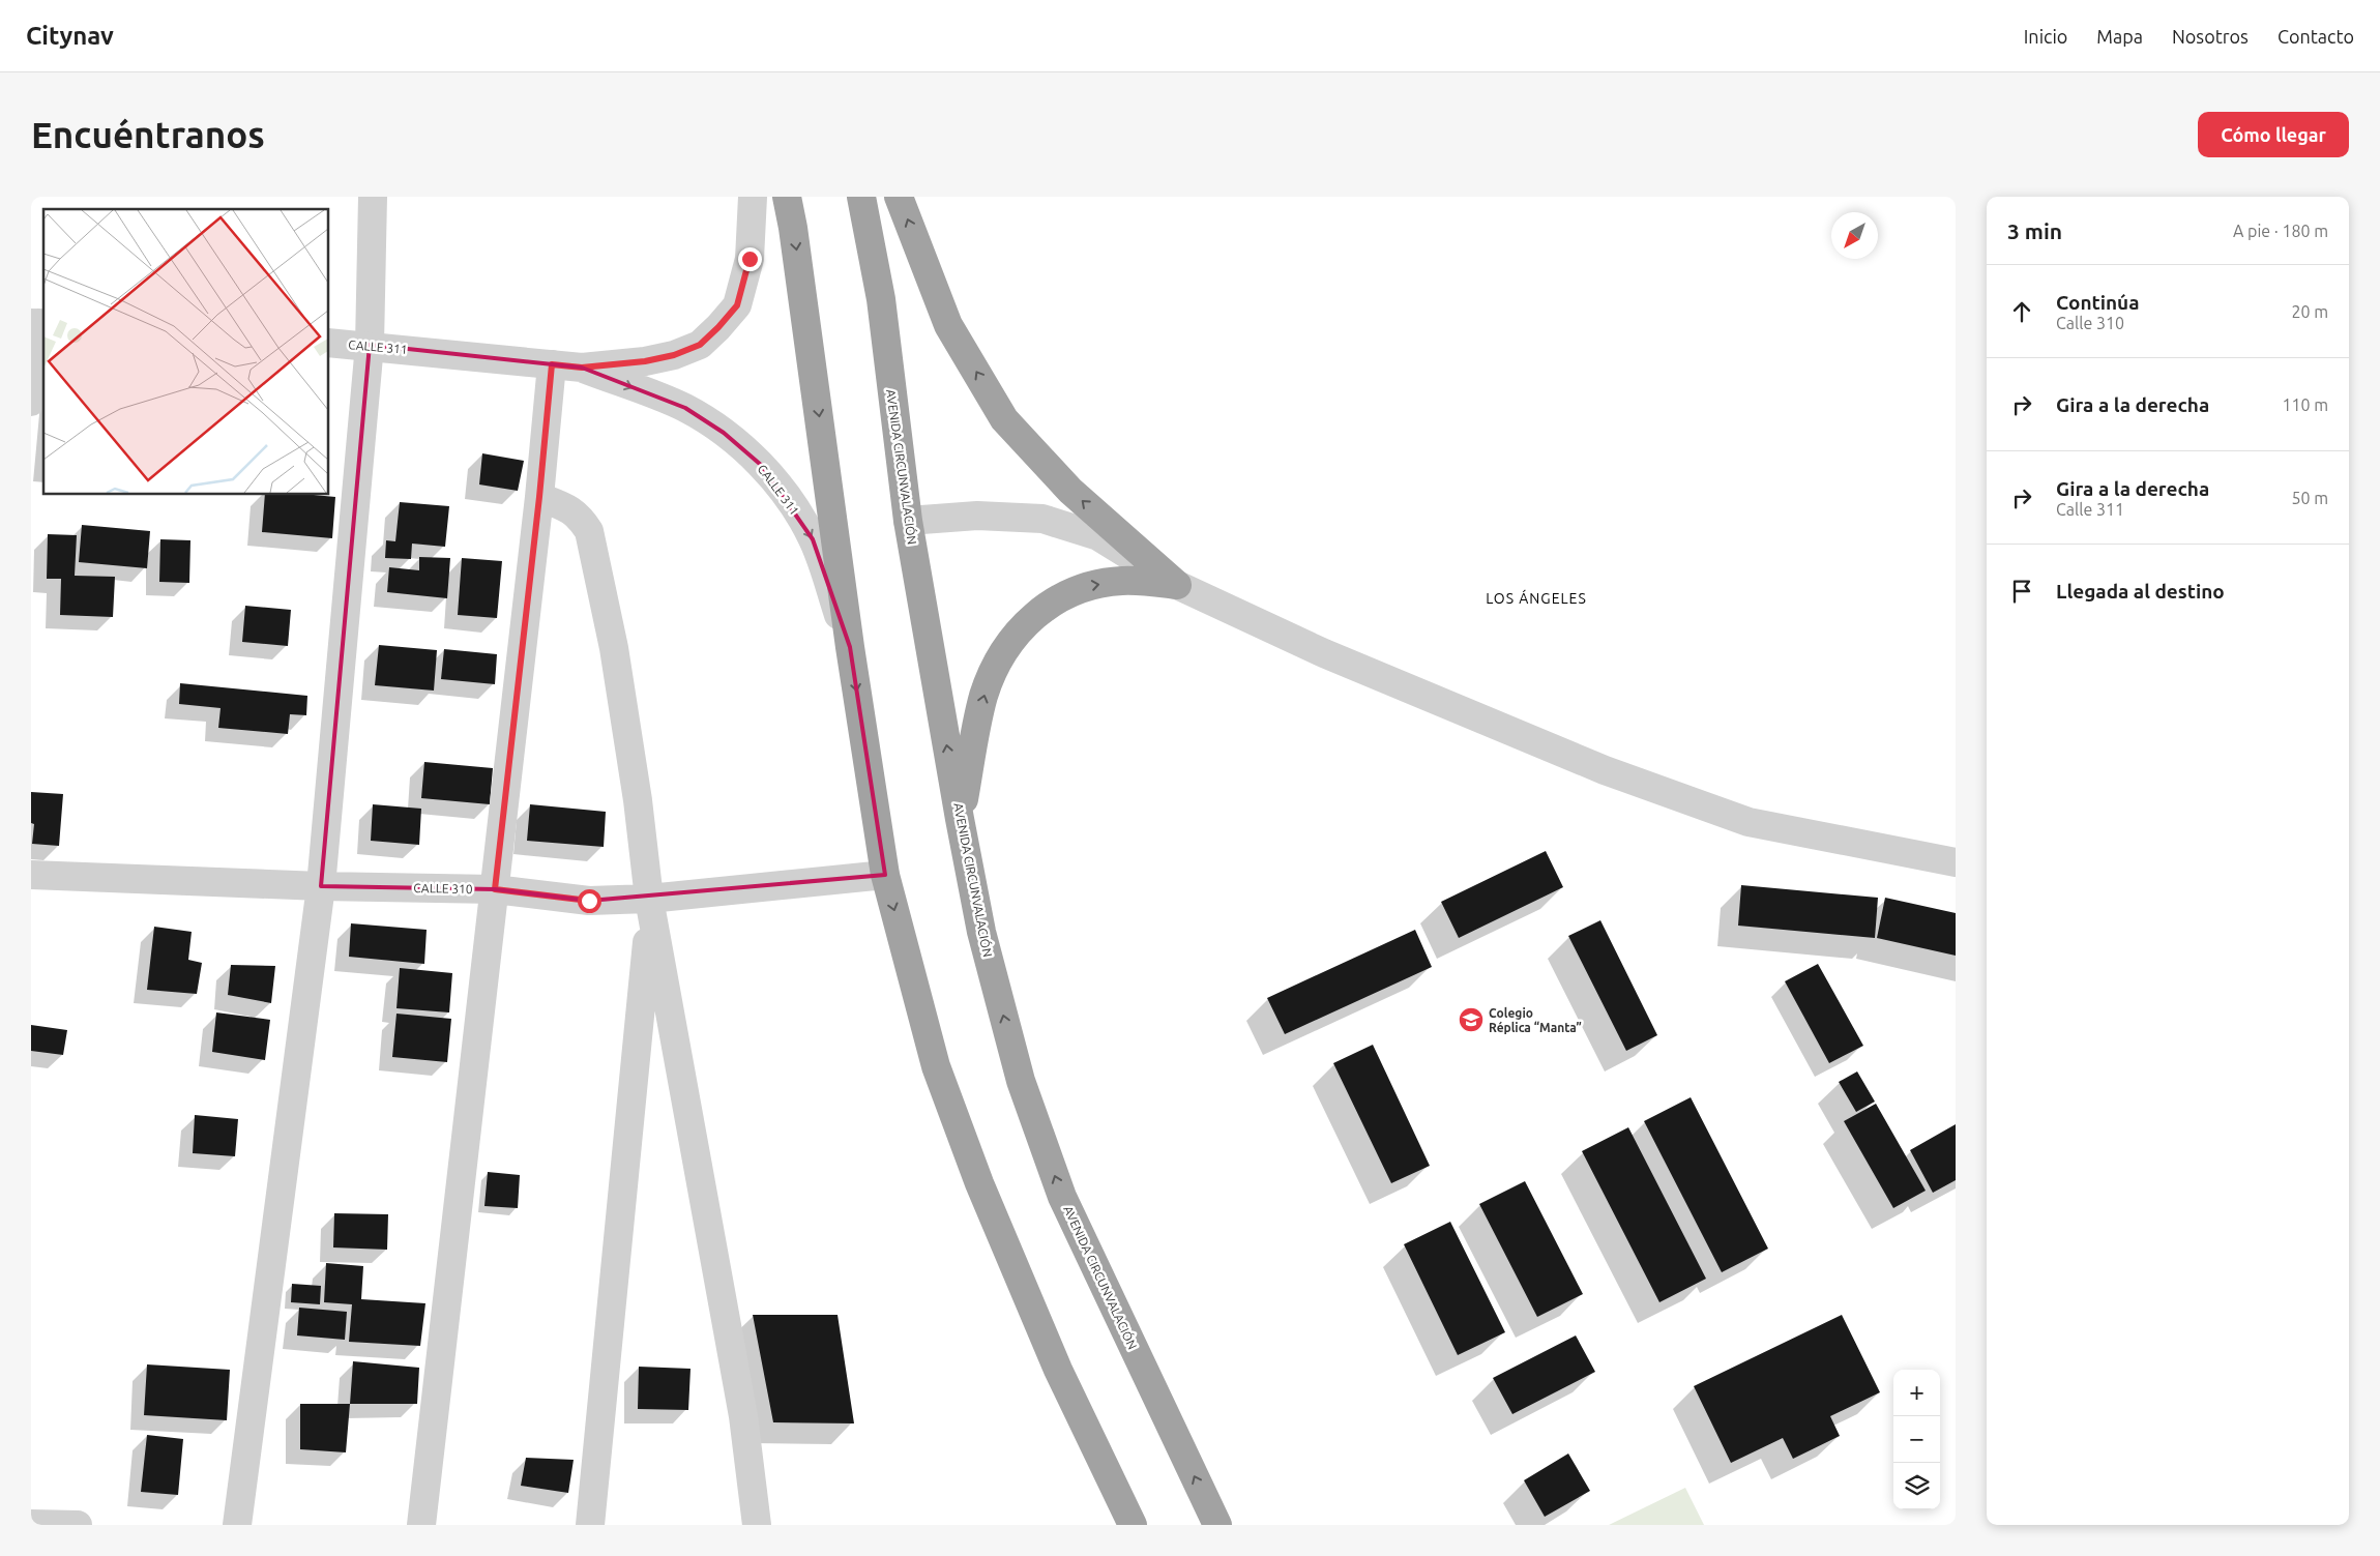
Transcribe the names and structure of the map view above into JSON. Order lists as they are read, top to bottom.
{
  "streets": {
    "highway": ["AVENIDA CIRCUNVALACIÓN"],
    "street": ["CALLE 311", "CALLE 310"]
  },
  "one_way": ["CALLE 311"],
  "districts": ["LOS ÁNGELES"],
  "places": {
    "school or university": ["Colegio Réplica “Manta”"]
  },
  "north": "bottom left",
  "page": {
    "header": "Citynav",
    "nav": [
      "Inicio",
      "Mapa",
      "Nosotros",
      "Contacto"
    ],
    "buttons": "Cómo llegar",
    "title": "Encuéntranos",
    "heading": ["3 min", "A pie · 180 m"],
    "list": [
      ["Continúa", "Calle 310", "20 m"],
      ["Gira a la derecha", "110 m"],
      ["Gira a la derecha", "Calle 311", "50 m"],
      "Llegada al destino"
    ],
    "map_buttons": ["+", "−"]
  }
}
